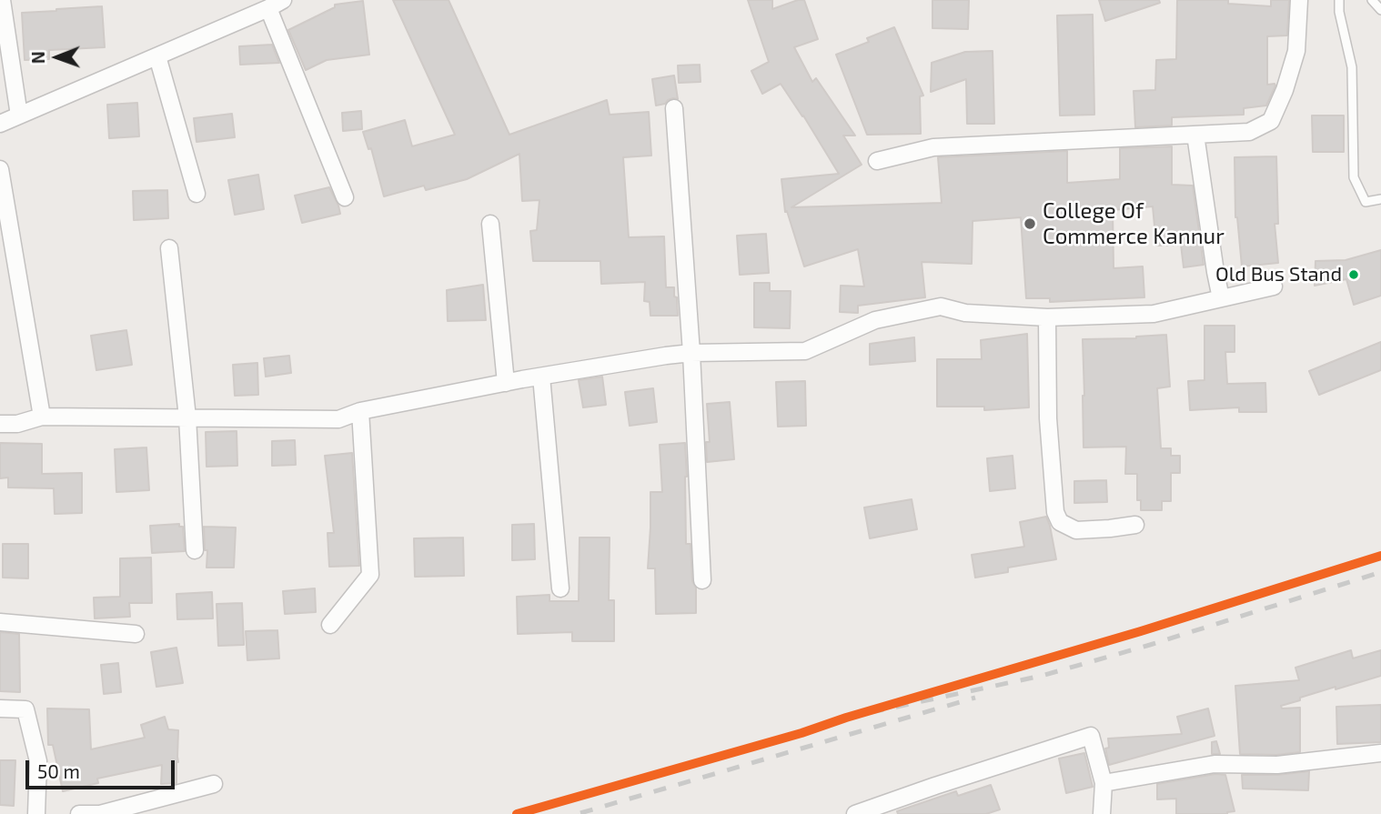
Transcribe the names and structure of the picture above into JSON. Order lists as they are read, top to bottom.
{
  "places": ["College Of Commerce Kannur", "Old Bus Stand"],
  "scale_bar": "50 m",
  "north": "left"
}
